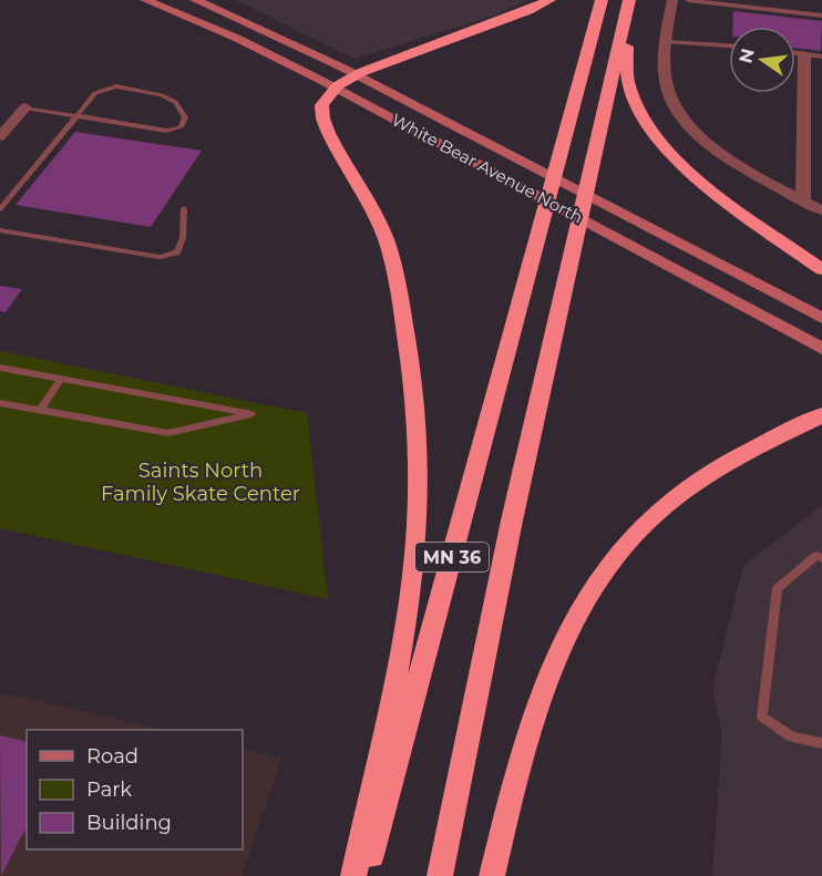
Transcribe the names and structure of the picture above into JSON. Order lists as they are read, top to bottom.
{
  "streets": {
    "highway": ["MN 36"],
    "main road": ["White Bear Avenue North"]
  },
  "parks": ["Saints North Family Skate Center"],
  "legend": ["Road", "Park", "Building"],
  "north": "left"
}
